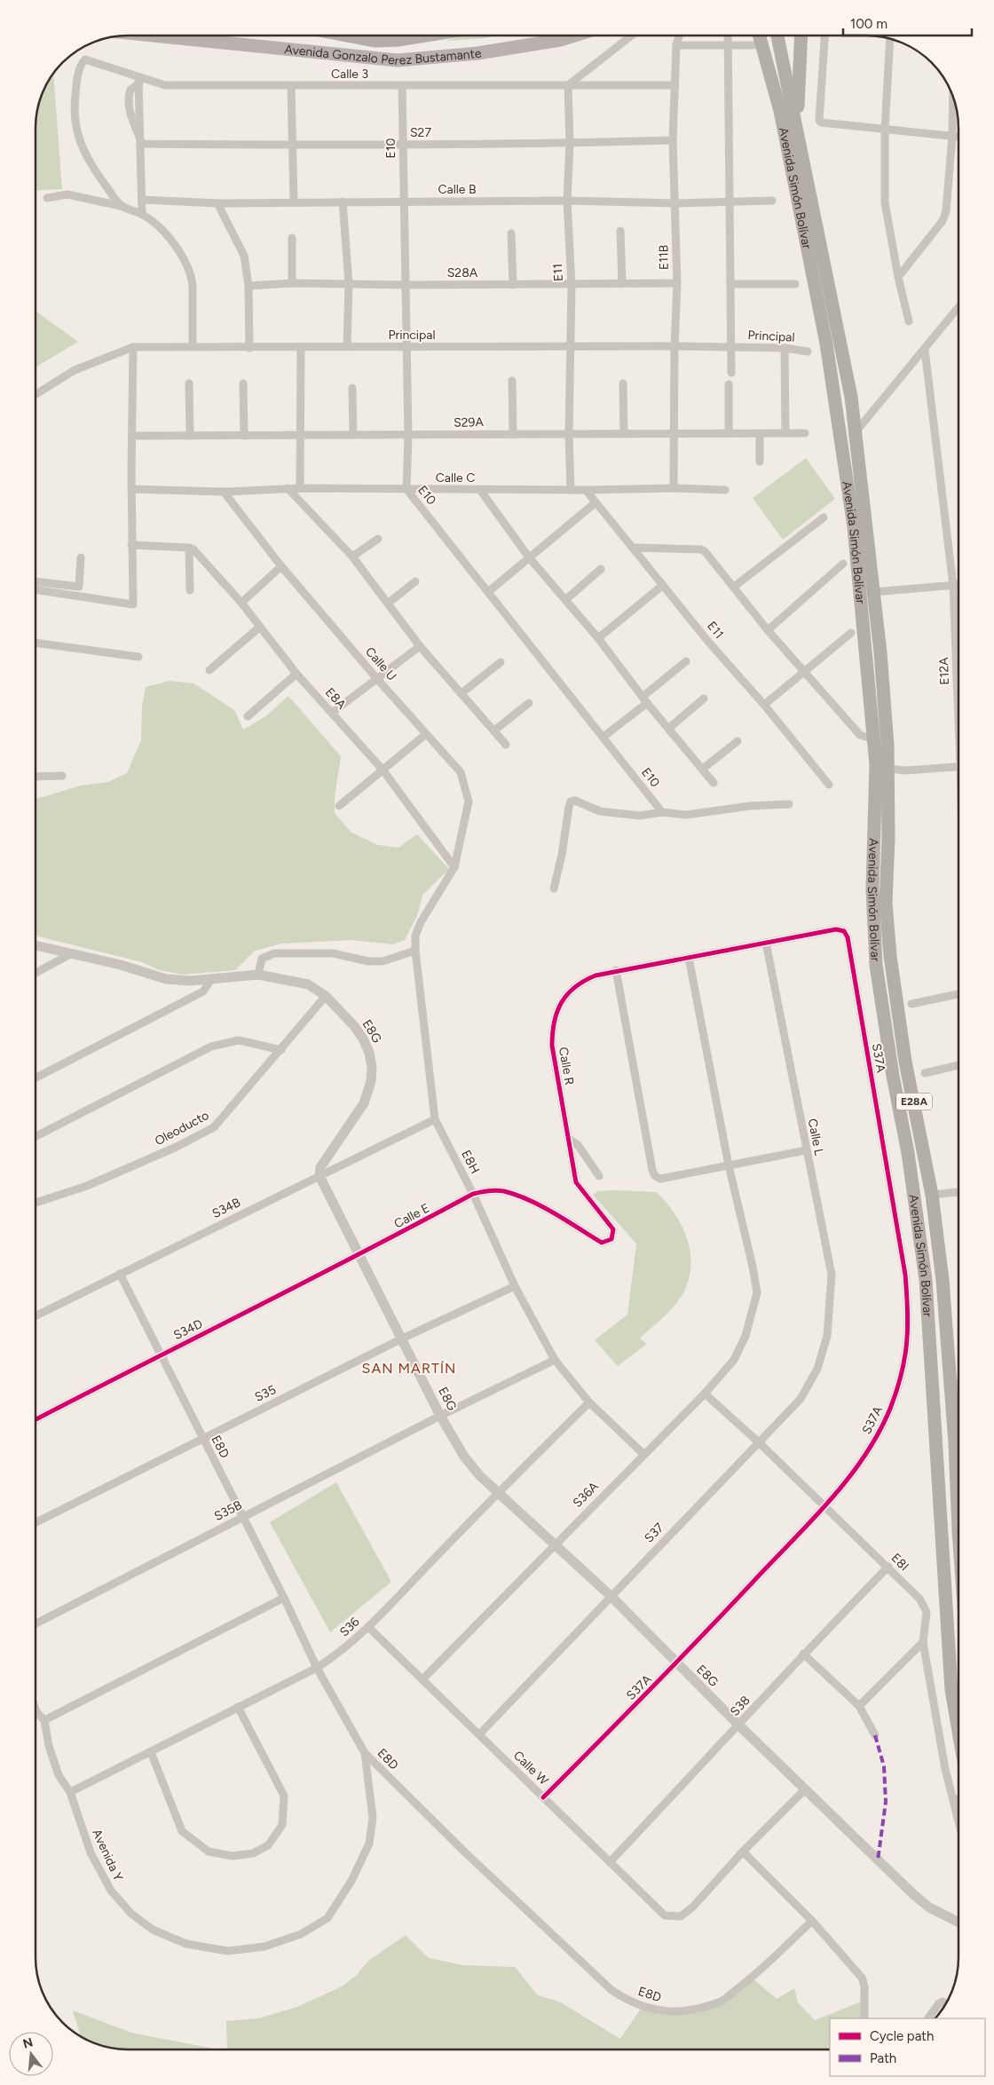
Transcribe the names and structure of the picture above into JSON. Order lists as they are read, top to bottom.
{
  "streets": {
    "highway": ["Avenida Simón Bolívar", "E28A"],
    "main road": ["Avenida Gonzalo Perez Bustamante"],
    "street": [
      "Calle 3",
      "S27",
      "E10",
      "Calle B",
      "E11B",
      "S28A",
      "E11",
      "Principal",
      "S29A",
      "Calle C",
      "Calle U",
      "E12A",
      "E8A",
      "E8G",
      "S37A",
      "Calle R",
      "Oleoducto",
      "Calle L",
      "E8H",
      "S34B",
      "Calle E",
      "S34D",
      "S35",
      "E8D",
      "S36A",
      "S35B",
      "S37",
      "E8I",
      "S36",
      "S38",
      "Calle W",
      "Avenida Y"
    ]
  },
  "crossings": [
    ["Calle 3", "E10"],
    ["Calle 3", "E11B"],
    ["Calle 3", "E11"],
    ["S27", "E10"],
    ["S27", "E11B"],
    ["S27", "E11"],
    ["E10", "Calle B"],
    ["E10", "S28A"],
    ["E10", "Principal"],
    ["E10", "S29A"],
    ["E10", "Calle C"],
    ["Calle B", "E11B"],
    ["Calle B", "E11"],
    ["E11B", "S28A"],
    ["E11B", "Principal"],
    ["E11B", "S29A"],
    ["E11B", "Calle C"],
    ["S28A", "E11"],
    ["E11", "Principal"],
    ["E11", "S29A"],
    ["E11", "Calle C"],
    ["Calle C", "Calle U"],
    ["Calle U", "E8A"],
    ["Calle U", "E8H"],
    ["E8A", "E8H"],
    ["E8G", "S37A"],
    ["E8G", "Oleoducto"],
    ["E8G", "S34B"],
    ["E8G", "Calle E"],
    ["E8G", "S34D"],
    ["E8G", "S35"],
    ["E8G", "S36A"],
    ["E8G", "S35B"],
    ["E8G", "S37"],
    ["E8G", "S36"],
    ["E8G", "S38"],
    ["S37A", "Calle R"],
    ["S37A", "E8I"],
    ["S37A", "Calle W"],
    ["Calle R", "Calle L"],
    ["Calle R", "E8H"],
    ["Calle R", "Calle E"],
    ["Calle R", "S36A"],
    ["Calle L", "S37"],
    ["E8H", "S34B"],
    ["E8H", "Calle E"],
    ["E8H", "S35"],
    ["E8H", "S36A"],
    ["E8H", "S35B"],
    ["E8H", "S36"],
    ["S34B", "E8D"],
    ["Calle E", "S34D"],
    ["S34D", "E8D"],
    ["S35", "E8D"],
    ["E8D", "S35B"],
    ["E8D", "S36"],
    ["E8D", "Avenida Y"],
    ["S36A", "E8I"],
    ["S36A", "Calle W"],
    ["S37", "E8I"],
    ["S37", "Calle W"],
    ["E8I", "S38"],
    ["S36", "Calle W"],
    ["S36", "Avenida Y"],
    ["S38", "Calle W"]
  ],
  "districts": ["SAN MARTÍN"],
  "legend": ["Cycle path", "Path"],
  "scale_bar": "100 m",
  "north": "top"
}
